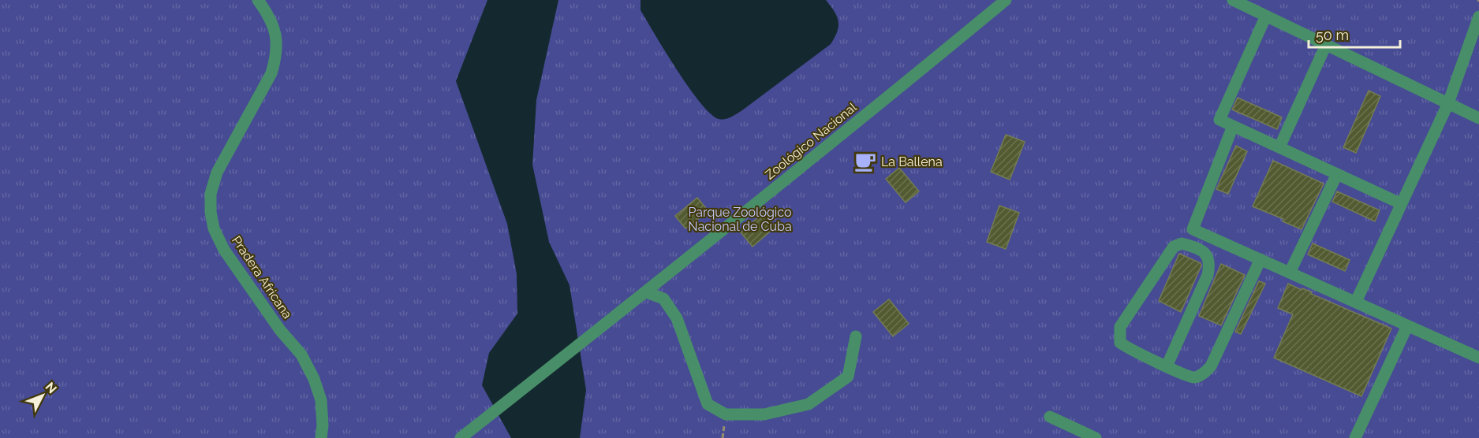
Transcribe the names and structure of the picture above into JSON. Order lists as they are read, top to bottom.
{
  "streets": {
    "street": ["Zoológico Nacional", "Pradera Africana"]
  },
  "parks": ["Parque Zoológico Nacional de Cuba"],
  "places": {
    "cafe": ["La Ballena"]
  },
  "scale_bar": "50 m",
  "north": "top right"
}
